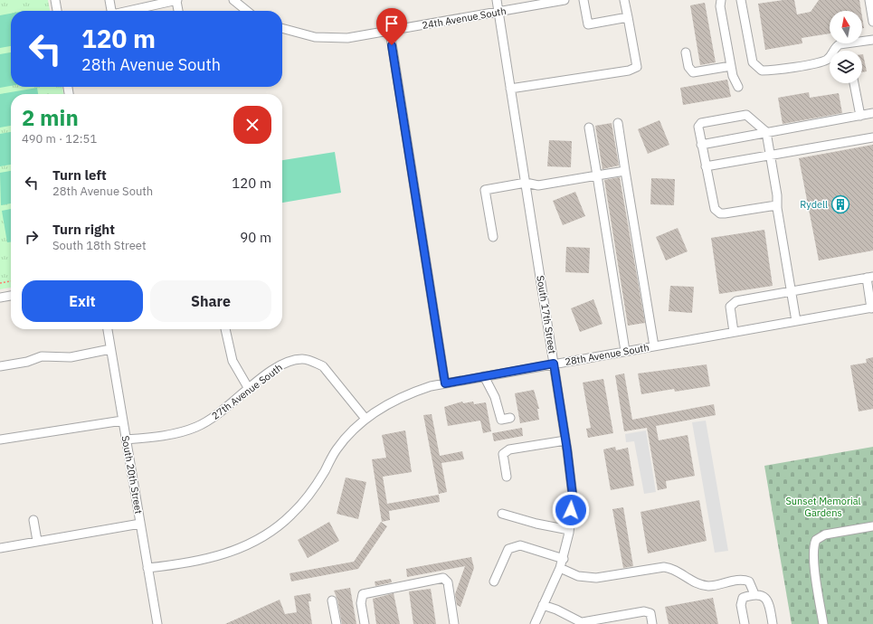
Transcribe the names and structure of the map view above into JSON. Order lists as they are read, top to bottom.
{
  "streets": {
    "street": [
      "24th Avenue South",
      "South 17th Street",
      "28th Avenue South",
      "27th Avenue South",
      "South 20th Street"
    ]
  },
  "crossings": [
    ["24th Avenue South", "South 17th Street"],
    ["South 17th Street", "28th Avenue South"],
    ["28th Avenue South", "27th Avenue South"],
    ["28th Avenue South", "South 20th Street"],
    ["27th Avenue South", "South 20th Street"]
  ],
  "parks": ["Sunset Memorial Gardens"],
  "places": {
    "building": ["Rydell"]
  },
  "north": "top",
  "page": {
    "turn": ["120 m", "28th Avenue South"],
    "heading": ["2 min", "490 m · 12:51"],
    "list": [
      {
        "name": "Turn left",
        "note": "28th Avenue South",
        "value": "120 m"
      },
      {
        "name": "Turn right",
        "note": "South 18th Street",
        "value": "90 m"
      }
    ],
    "buttons": ["Exit", "Share"]
  }
}
